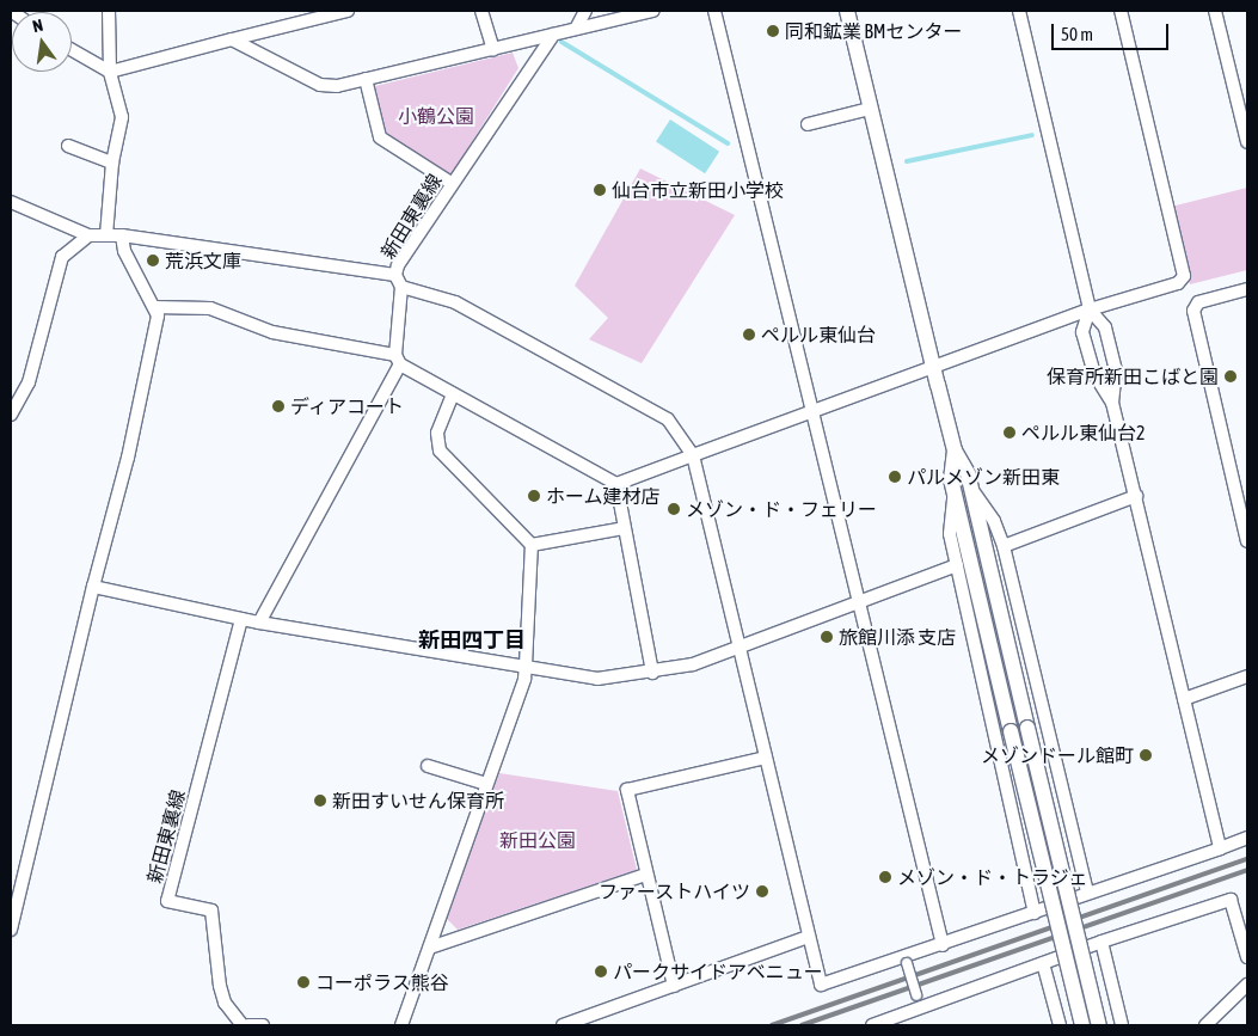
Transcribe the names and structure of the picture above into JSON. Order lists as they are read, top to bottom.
{
  "streets": {
    "street": ["新田東裏線"]
  },
  "districts": ["新田四丁目"],
  "parks": ["小鶴公園", "新田公園"],
  "places": [
    "同和鉱業 BMセンター",
    "仙台市立新田小学校",
    "荒浜文庫",
    "ペルル東仙台",
    "保育所新田こばと園",
    "ディアコート",
    "ペルル東仙台2",
    "パルメゾン新田東",
    "ホーム建材店",
    "メゾン・ド・フェリー",
    "旅館川添 支店",
    "メゾンドール館町",
    "新田すいせん保育所",
    "メゾン・ド・トラジェ",
    "ファーストハイツ",
    "パークサイドアベニュー",
    "コーポラス熊谷"
  ],
  "scale_bar": "50 m",
  "north": "top"
}
